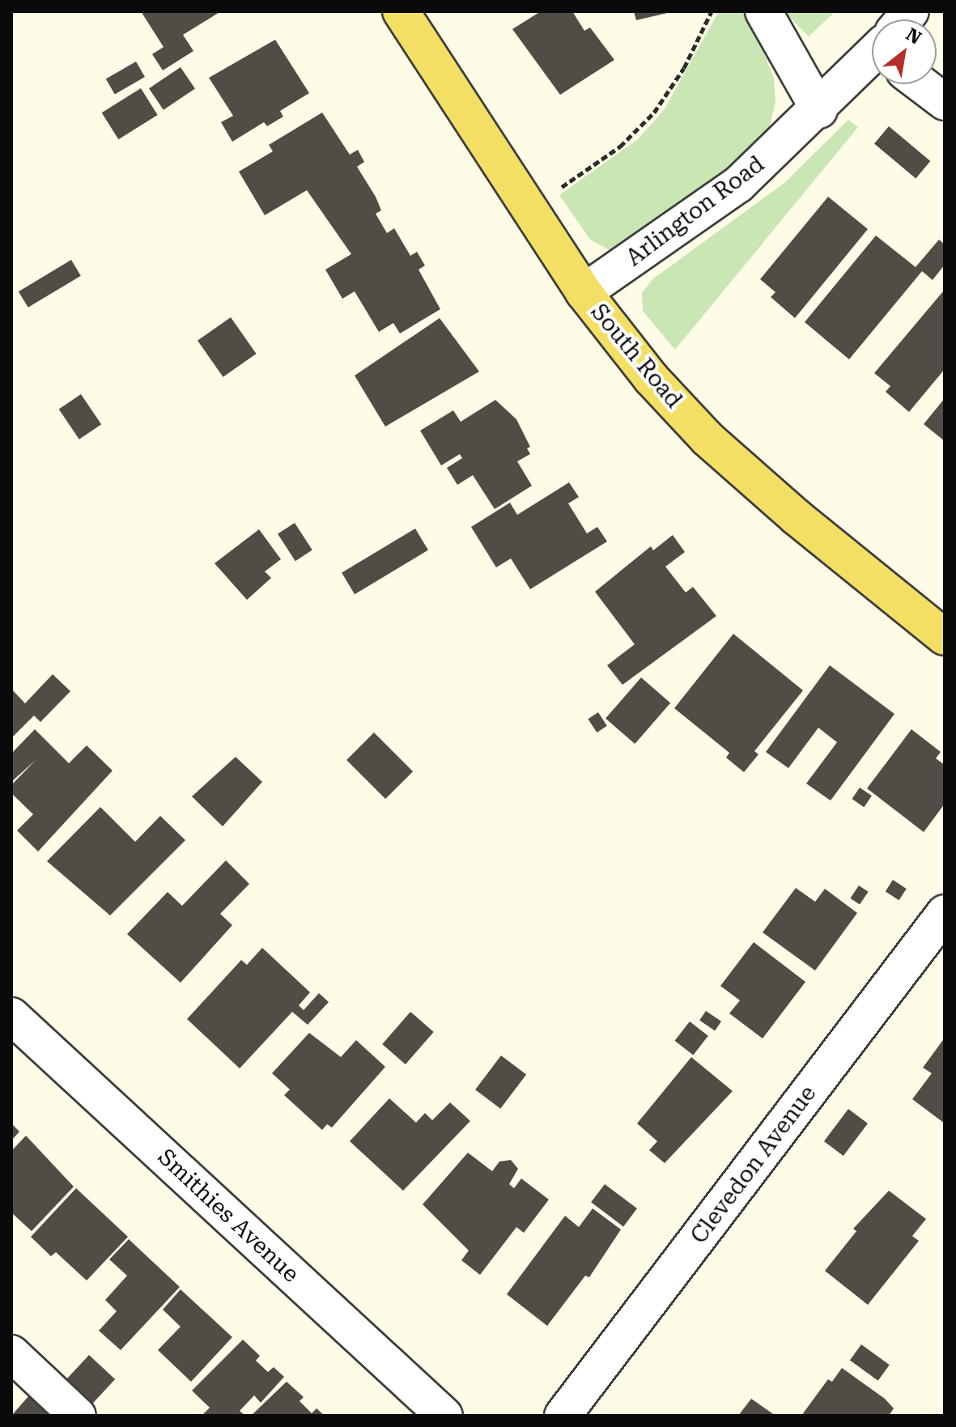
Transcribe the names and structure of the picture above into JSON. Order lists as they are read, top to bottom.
{
  "streets": {
    "main road": ["South Road"],
    "street": ["Arlington Road", "Clevedon Avenue", "Smithies Avenue"]
  },
  "crossings": [
    ["Arlington Road", "South Road"]
  ],
  "north": "top right"
}
